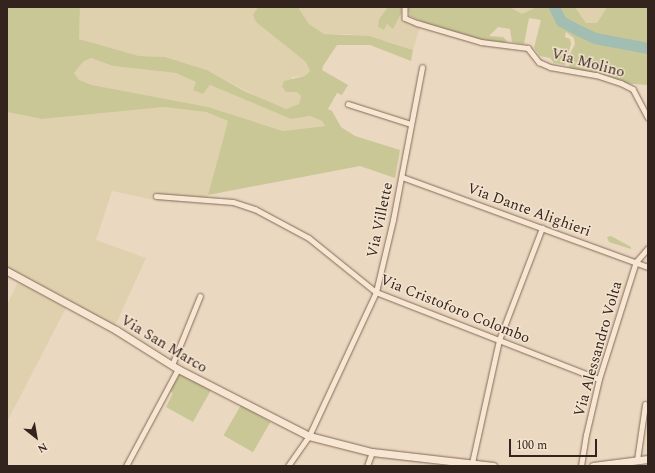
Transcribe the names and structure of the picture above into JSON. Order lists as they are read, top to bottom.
{
  "streets": {
    "street": [
      "Via Molino",
      "Via Dante Alighieri",
      "Via Villette",
      "Via Cristoforo Colombo",
      "Via San Marco",
      "Via Alessandro Volta"
    ]
  },
  "crossings": [
    ["Via Dante Alighieri", "Via Villette"],
    ["Via Dante Alighieri", "Via Alessandro Volta"],
    ["Via Villette", "Via Cristoforo Colombo"],
    ["Via Villette", "Via San Marco"],
    ["Via Cristoforo Colombo", "Via Alessandro Volta"]
  ],
  "scale_bar": "100 m",
  "north": "bottom right"
}
